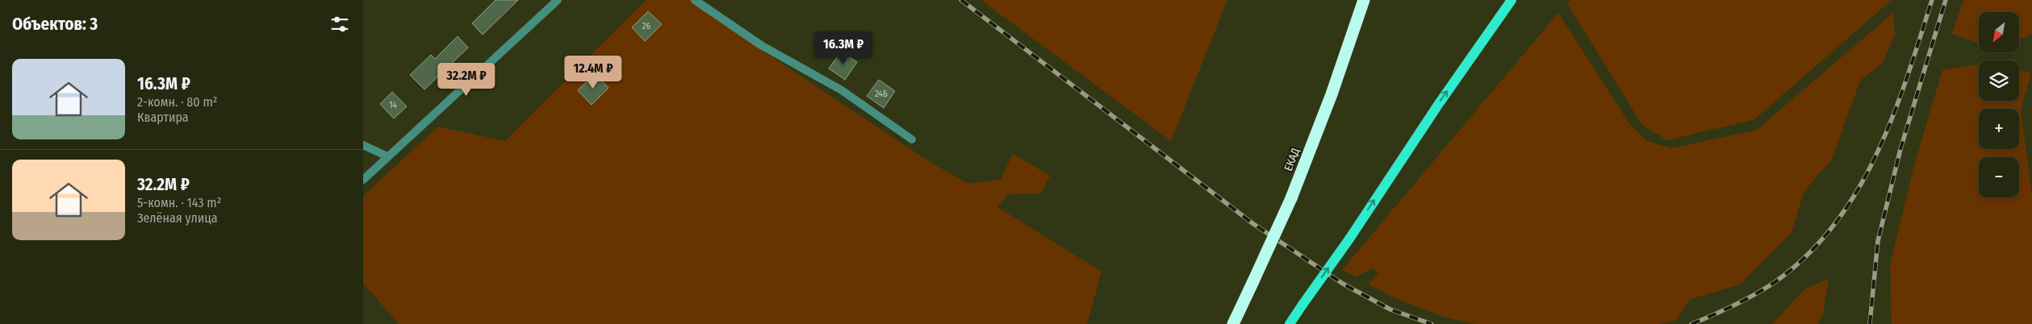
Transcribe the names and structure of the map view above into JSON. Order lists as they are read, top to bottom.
{
  "streets": {
    "highway": ["ЕКАД"]
  },
  "house_numbers": ["26", "24Б", "14"],
  "north": "bottom left",
  "page": {
    "heading": "Объектов: 3",
    "map_buttons": ["+", "−"],
    "price": ["16.3M ₽", "12.4M ₽", "32.2M ₽"],
    "list": [
      {
        "name": "16.3M ₽",
        "note": "2-комн. · 80 m² · Квартира"
      },
      {
        "name": "32.2M ₽",
        "note": "5-комн. · 143 m² · Зелёная улица"
      }
    ]
  }
}
